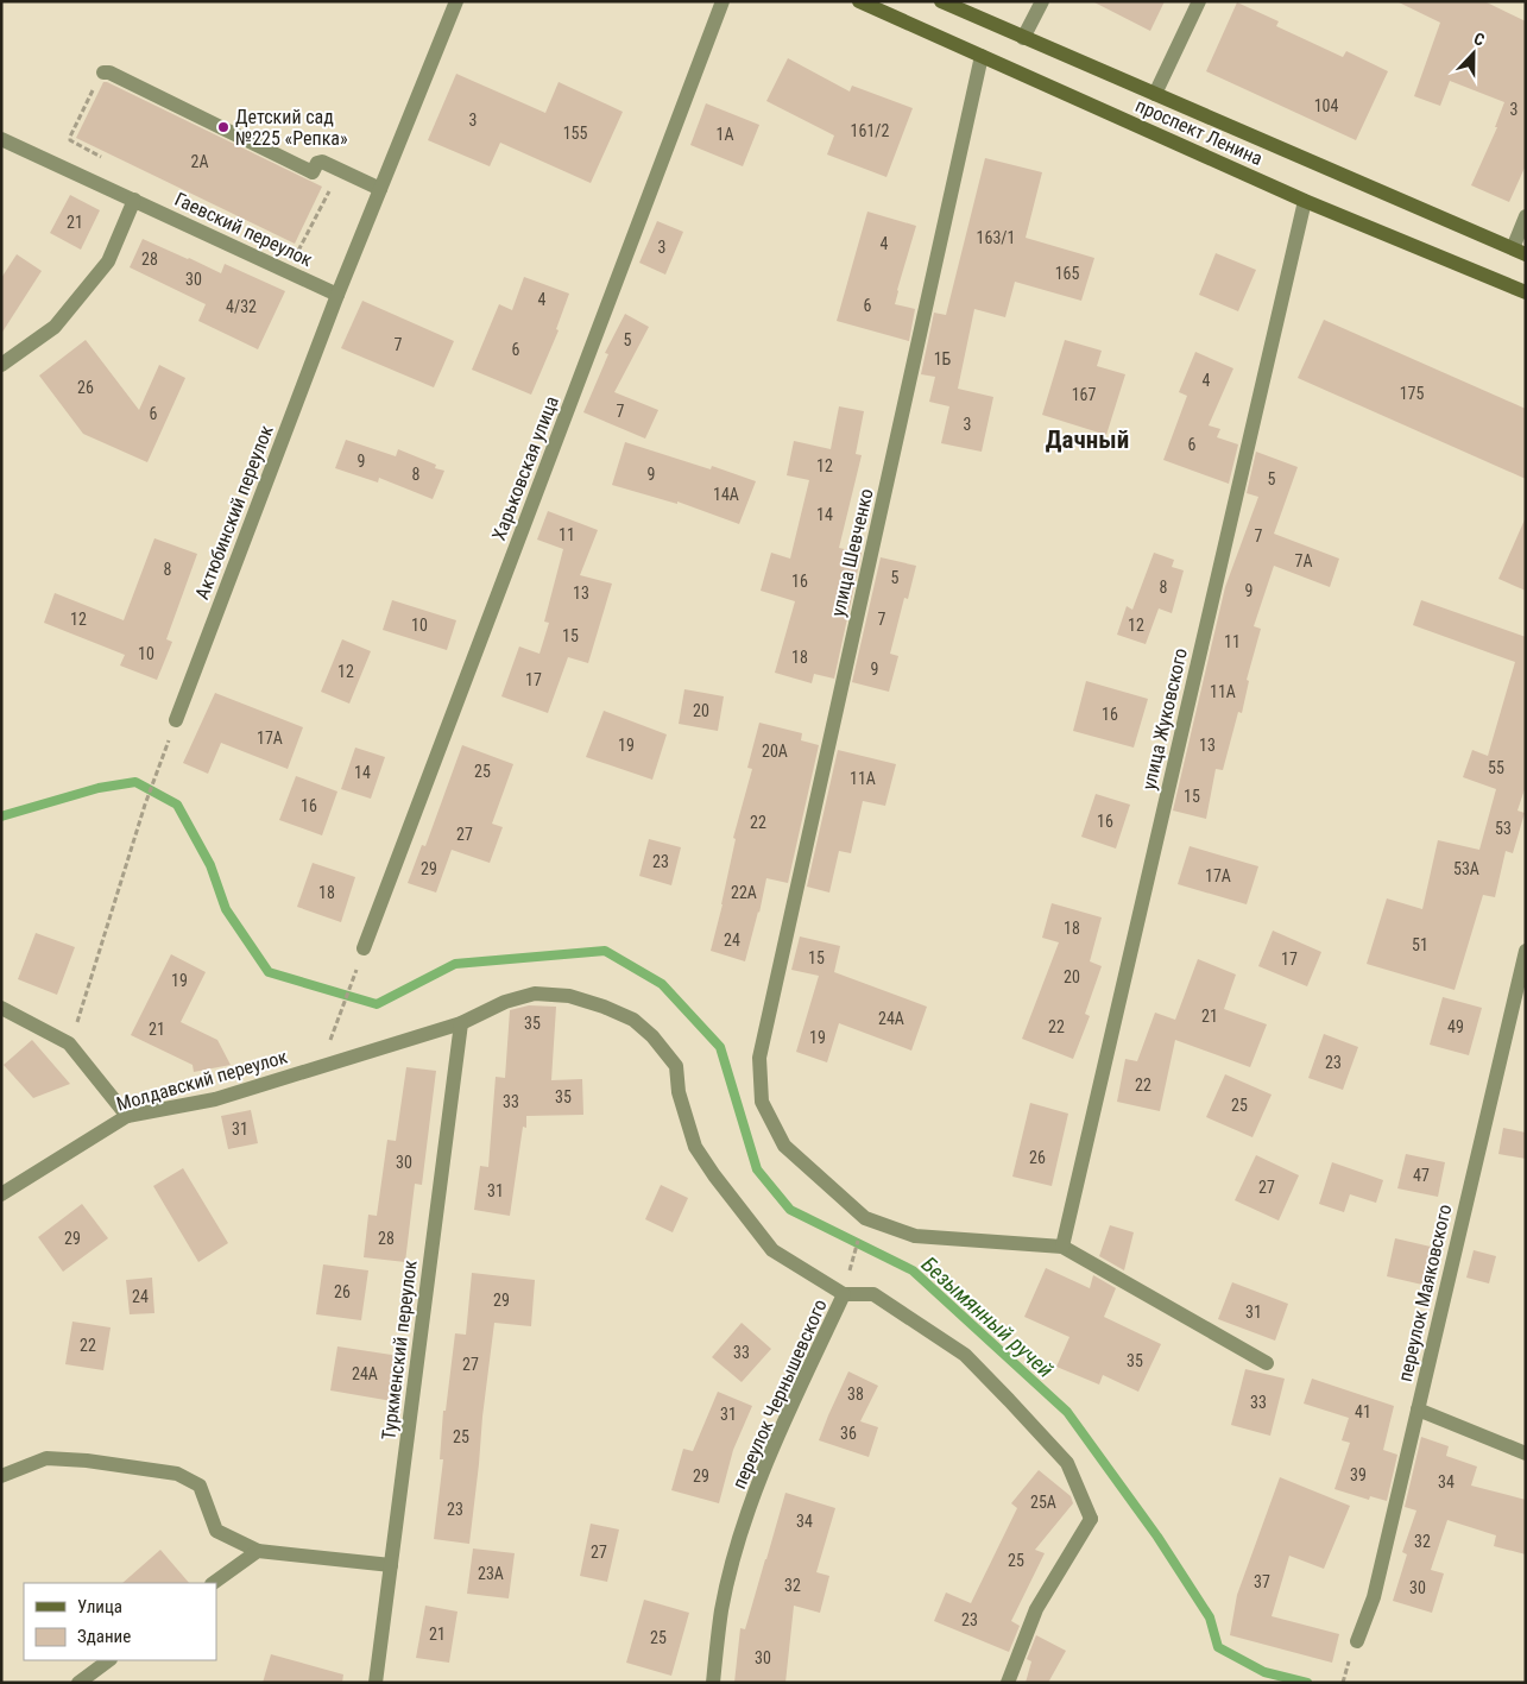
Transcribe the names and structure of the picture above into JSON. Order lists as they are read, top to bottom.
{
  "streets": {
    "main road": ["проспект Ленина"],
    "street": [
      "Гаевский переулок",
      "Харьковская улица",
      "Актюбинский переулок",
      "улица Шевченко",
      "улица Жуковского",
      "Молдавский переулок",
      "переулок Маяковского",
      "Туркменский переулок",
      "переулок Чернышевского"
    ]
  },
  "crossings": [
    ["проспект Ленина", "улица Шевченко"],
    ["проспект Ленина", "улица Жуковского"],
    ["Гаевский переулок", "Актюбинский переулок"],
    ["Молдавский переулок", "Туркменский переулок"],
    ["Молдавский переулок", "переулок Чернышевского"]
  ],
  "districts": ["Дачный"],
  "water": ["Безымянный ручей"],
  "places": ["Детский сад №225 «Репка»"],
  "house_numbers": [
    "104",
    "3",
    "3",
    "161/2",
    "155",
    "1А",
    "2А",
    "21",
    "163/1",
    "4",
    "3",
    "28",
    "165",
    "30",
    "4",
    "6",
    "4/32",
    "5",
    "7",
    "6",
    "1Б",
    "4",
    "26",
    "175",
    "167",
    "7",
    "6",
    "3",
    "6",
    "9",
    "12",
    "8",
    "9",
    "5",
    "14А",
    "14",
    "11",
    "7",
    "7А",
    "8",
    "5",
    "16",
    "8",
    "9",
    "13",
    "12",
    "7",
    "10",
    "12",
    "15",
    "11",
    "10",
    "18",
    "9",
    "12",
    "17",
    "11А",
    "20",
    "16",
    "17А",
    "19",
    "13",
    "20А",
    "55",
    "25",
    "14",
    "11А",
    "15",
    "16",
    "16",
    "22",
    "53",
    "27",
    "23",
    "29",
    "53А",
    "17А",
    "18",
    "22А",
    "18",
    "24",
    "51",
    "15",
    "17",
    "20",
    "19",
    "21",
    "24А",
    "35",
    "22",
    "49",
    "21",
    "19",
    "23",
    "22",
    "35",
    "33",
    "25",
    "31",
    "26",
    "30",
    "47",
    "27",
    "31",
    "29",
    "28",
    "26",
    "24",
    "29",
    "31",
    "22",
    "33",
    "35",
    "27",
    "24А",
    "38",
    "33",
    "41",
    "31",
    "36",
    "25",
    "39",
    "29",
    "34",
    "25А",
    "23",
    "34",
    "32",
    "27",
    "25",
    "23А",
    "37",
    "32",
    "30",
    "23",
    "21",
    "25",
    "30"
  ],
  "legend": ["Улица", "Здание"],
  "north": "top"
}
